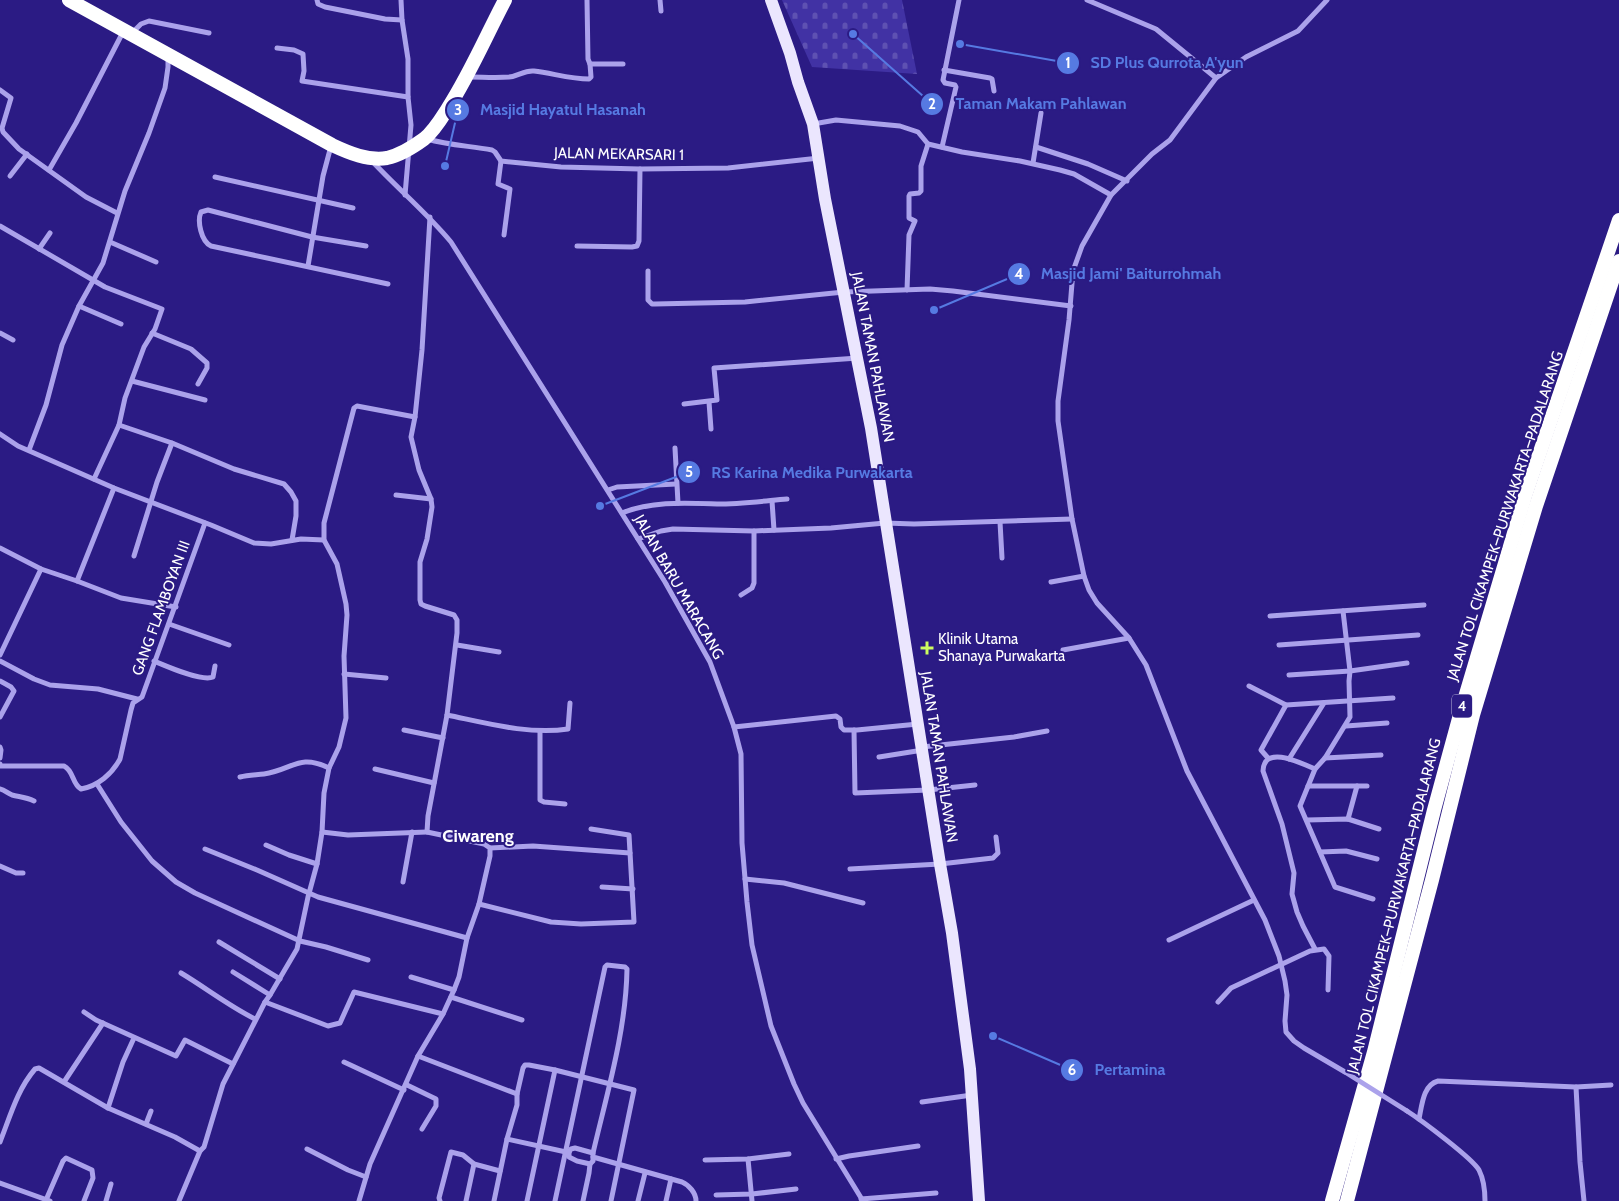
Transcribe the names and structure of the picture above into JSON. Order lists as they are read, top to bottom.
{
  "streets": {
    "highway": ["JALAN TOL CIKAMPEK–PURWAKARTA–PADALARANG", "4"],
    "main road": ["JALAN TAMAN PAHLAWAN"],
    "street": ["JALAN MEKARSARI 1", "JALAN BARU MARACANG", "GANG FLAMBOYAN III"]
  },
  "crossings": [
    ["JALAN MEKARSARI 1", "JALAN TAMAN PAHLAWAN"]
  ],
  "districts": ["Ciwareng"],
  "places": {
    "other": [
      "Taman Makam Pahlawan",
      "SD Plus Qurrota A'yun",
      "Masjid Hayatul Hasanah",
      "Masjid Jami' Baiturrohmah",
      "RS Karina Medika Purwakarta",
      "Pertamina"
    ],
    "health": ["Klinik Utama Shanaya Purwakarta"]
  }
}
